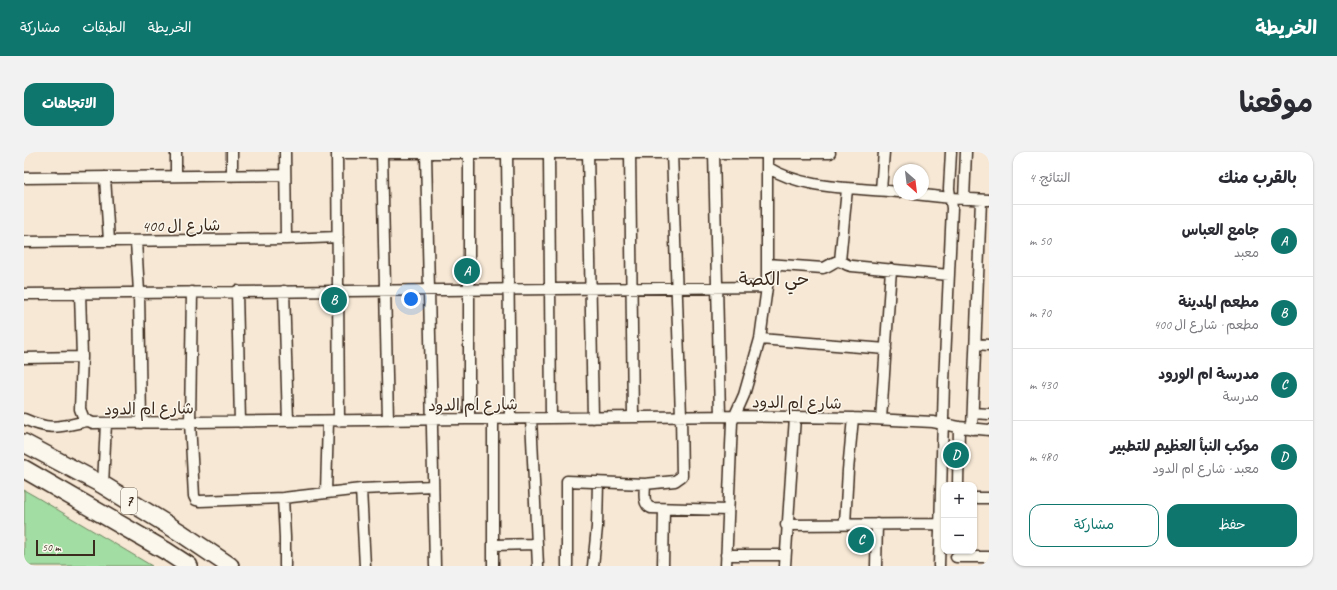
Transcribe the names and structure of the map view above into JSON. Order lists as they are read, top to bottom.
{
  "streets": {
    "highway": ["7"],
    "street": ["شارع ال 400", "شارع ام الدود"]
  },
  "districts": ["حي الكصة"],
  "scale_bar": "50 m",
  "north": "bottom right",
  "page": {
    "header": "الخريطة",
    "nav": ["الخريطة", "الطبقات", "مشاركة"],
    "title": "موقعنا",
    "buttons": [
      "الاتجاهات",
      ["حفظ", "مشاركة"]
    ],
    "heading": ["بالقرب منك", "النتائج: 4"],
    "list": [
      {
        "mark": "A",
        "name": "جامع العباس",
        "note": "معبد",
        "value": "50 m"
      },
      {
        "mark": "B",
        "name": "مطعم المدينة",
        "note": "مطعم · شارع ال 400",
        "value": "70 m"
      },
      {
        "mark": "C",
        "name": "مدرسة ام الورود",
        "note": "مدرسة",
        "value": "430 m"
      },
      {
        "mark": "D",
        "name": "موكب النبأ العظيم للتطبير",
        "note": "معبد · شارع ام الدود",
        "value": "480 m"
      }
    ],
    "pins": [
      "A",
      "B",
      "D",
      "C"
    ],
    "map_buttons": ["+", "−"],
    "scale": "50 m"
  }
}
